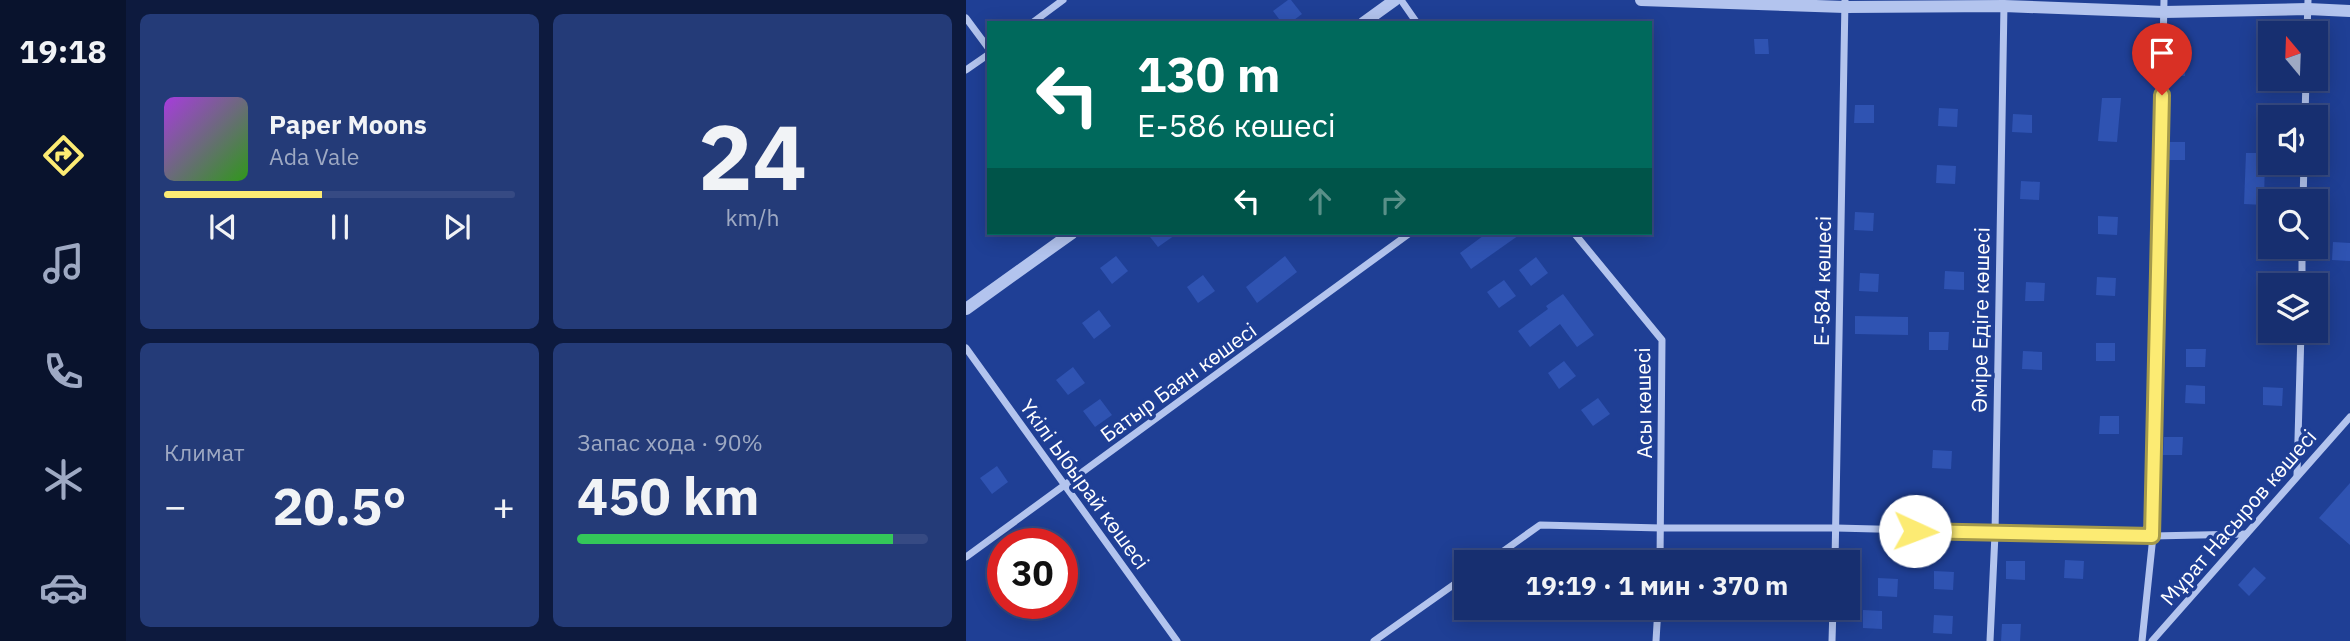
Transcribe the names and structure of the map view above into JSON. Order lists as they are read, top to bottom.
{
  "streets": {
    "street": [
      "Е-584 көшесі",
      "Әміре Едіге көшесі",
      "Батыр Баян көшесі",
      "Асы көшесі",
      "Үкілі Ыбырай көшесі",
      "Мұрат Насыров көшесі"
    ]
  },
  "crossings": [
    ["Батыр Баян көшесі", "Үкілі Ыбырай көшесі"]
  ],
  "north": "top",
  "page": {
    "tabs": "19:18",
    "tile": [
      ["24", "km/h"],
      "Климат",
      ["Запас хода · 90%", "450 km"]
    ],
    "turn": ["130 m", "Е-586 көшесі"],
    "song": ["Paper Moons", "Ada Vale"],
    "heat": ["−", "20.5°", "+"],
    "limit": "30",
    "trip": "19:19 · 1 мин · 370 m"
  }
}
